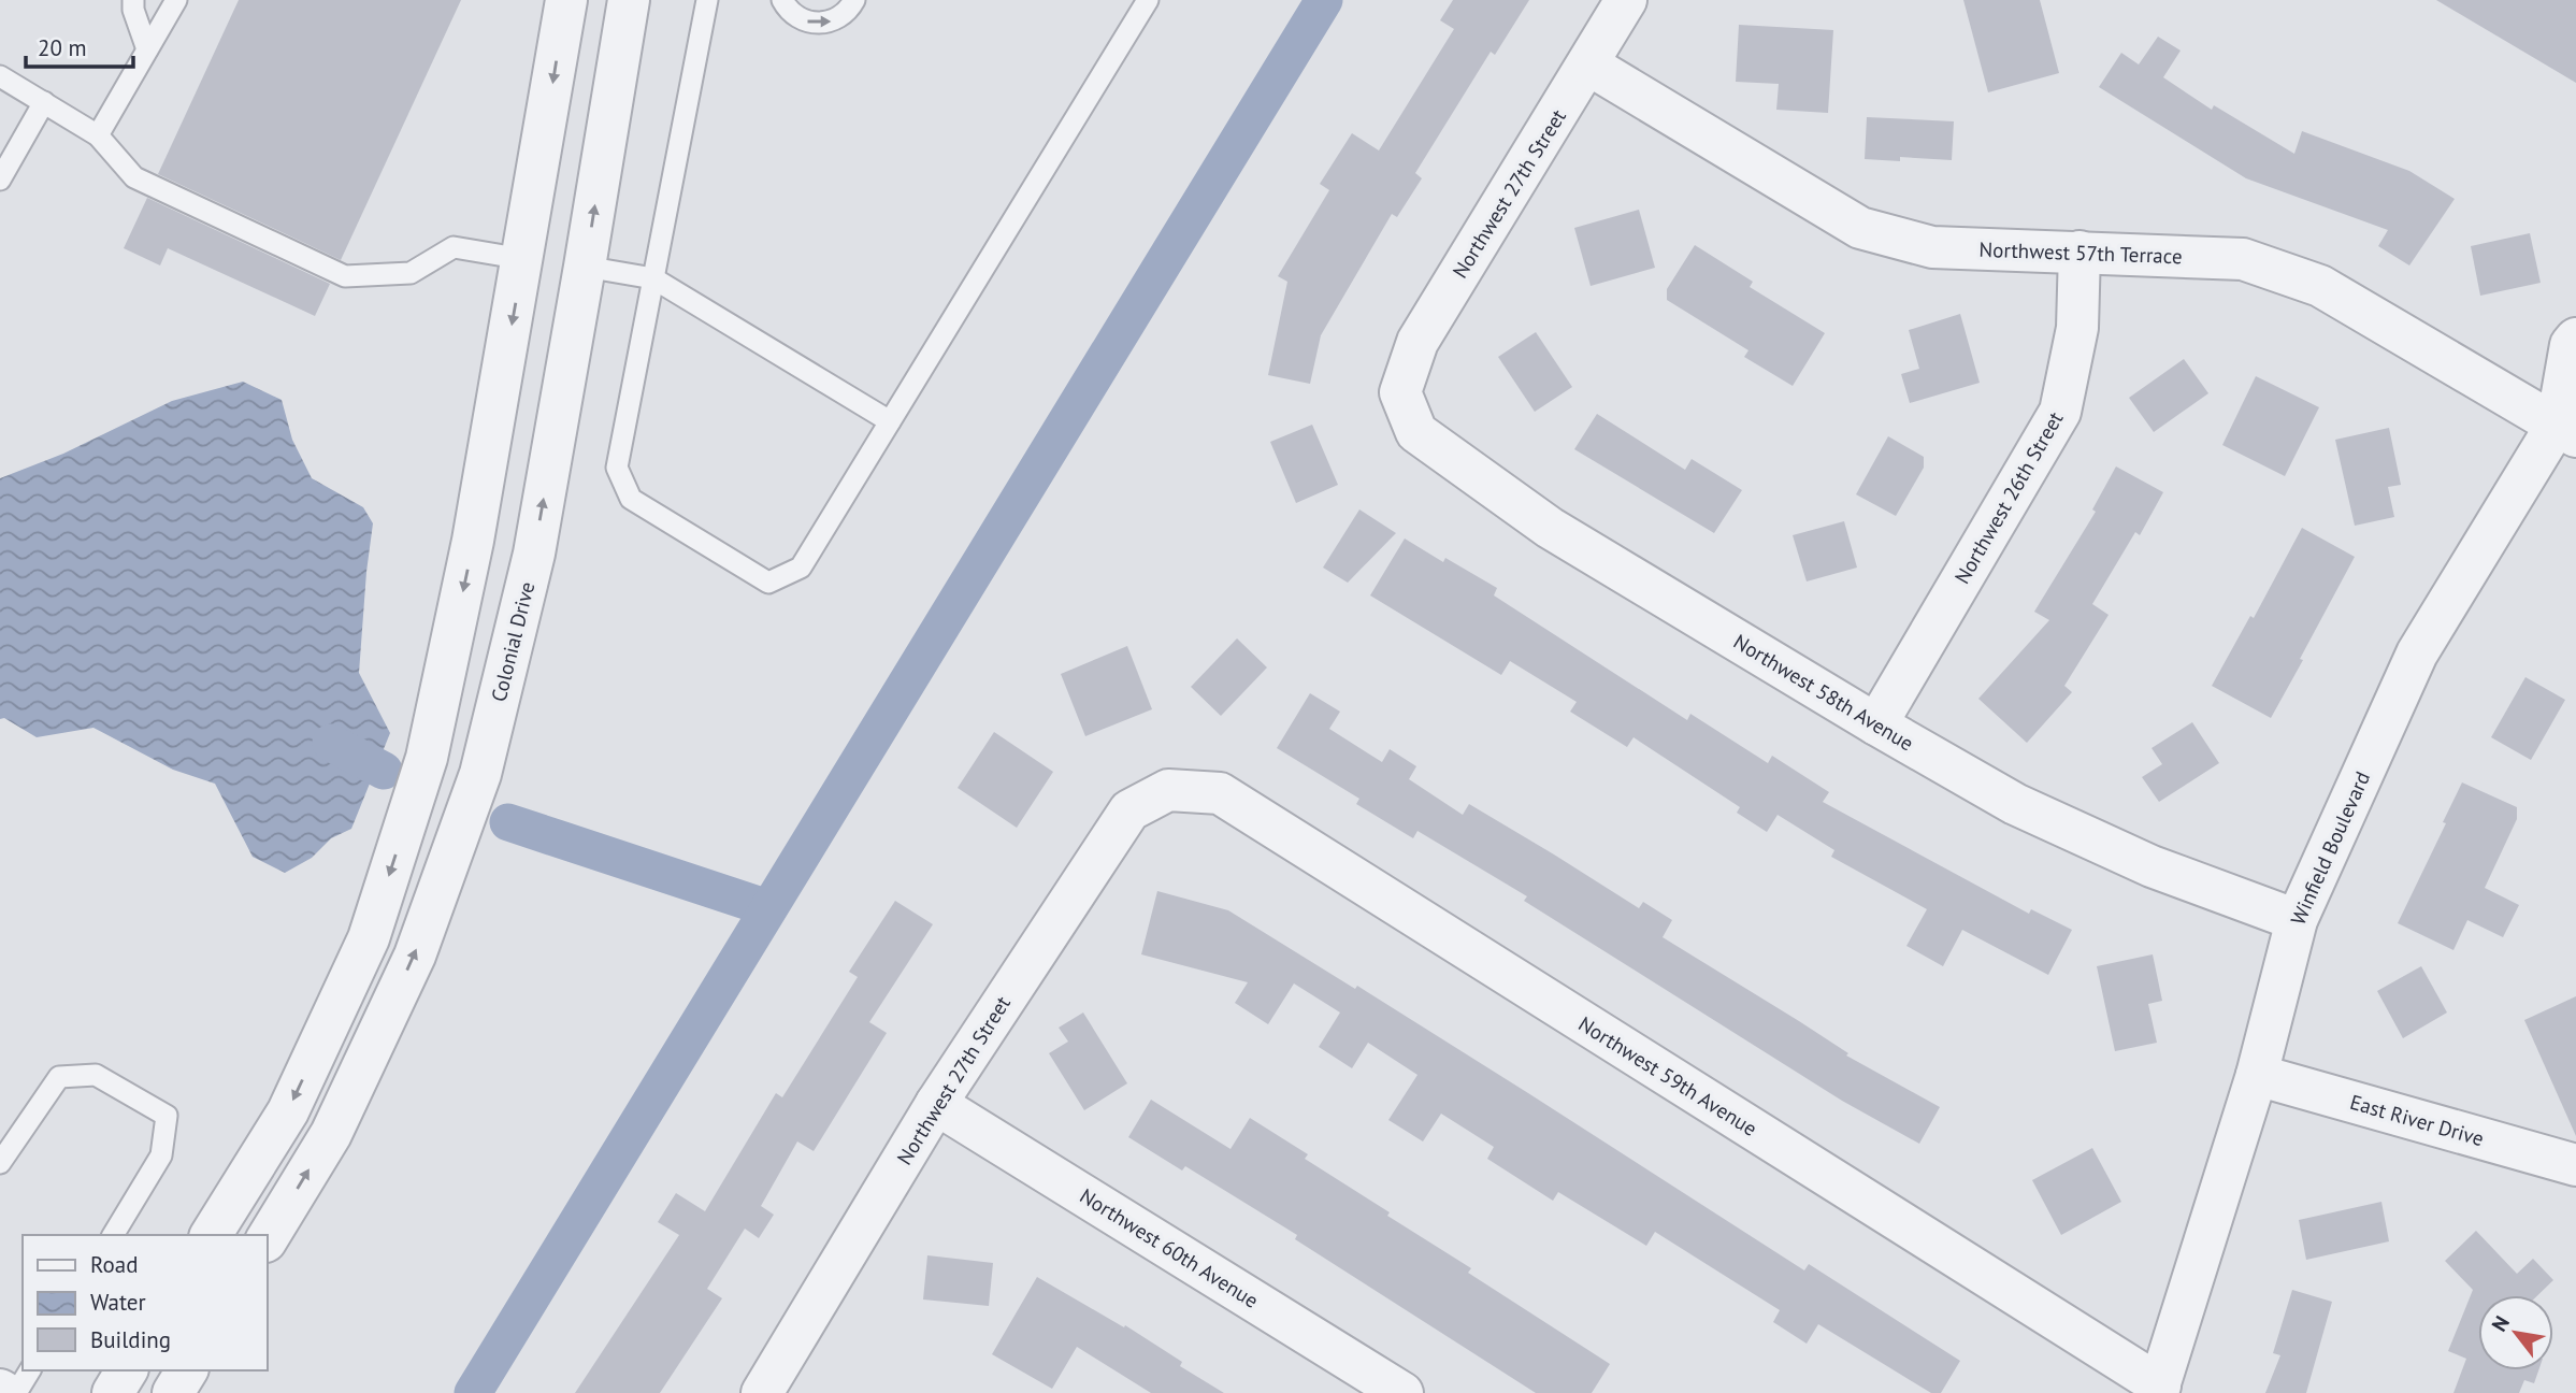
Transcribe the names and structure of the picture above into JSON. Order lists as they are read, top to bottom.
{
  "streets": {
    "street": [
      "Northwest 27th Street",
      "Northwest 57th Terrace",
      "Northwest 26th Street",
      "Colonial Drive",
      "Northwest 58th Avenue",
      "Winfield Boulevard",
      "Northwest 59th Avenue",
      "East River Drive",
      "Northwest 60th Avenue"
    ]
  },
  "crossings": [
    ["Northwest 27th Street", "Northwest 57th Terrace"],
    ["Northwest 27th Street", "Northwest 58th Avenue"],
    ["Northwest 27th Street", "Northwest 59th Avenue"],
    ["Northwest 27th Street", "Northwest 60th Avenue"],
    ["Northwest 57th Terrace", "Northwest 26th Street"],
    ["Northwest 57th Terrace", "Winfield Boulevard"],
    ["Northwest 26th Street", "Northwest 58th Avenue"],
    ["Northwest 58th Avenue", "Winfield Boulevard"],
    ["Winfield Boulevard", "Northwest 59th Avenue"],
    ["Winfield Boulevard", "East River Drive"]
  ],
  "legend": ["Road", "Water", "Building"],
  "scale_bar": "20 m",
  "north": "top left"
}
